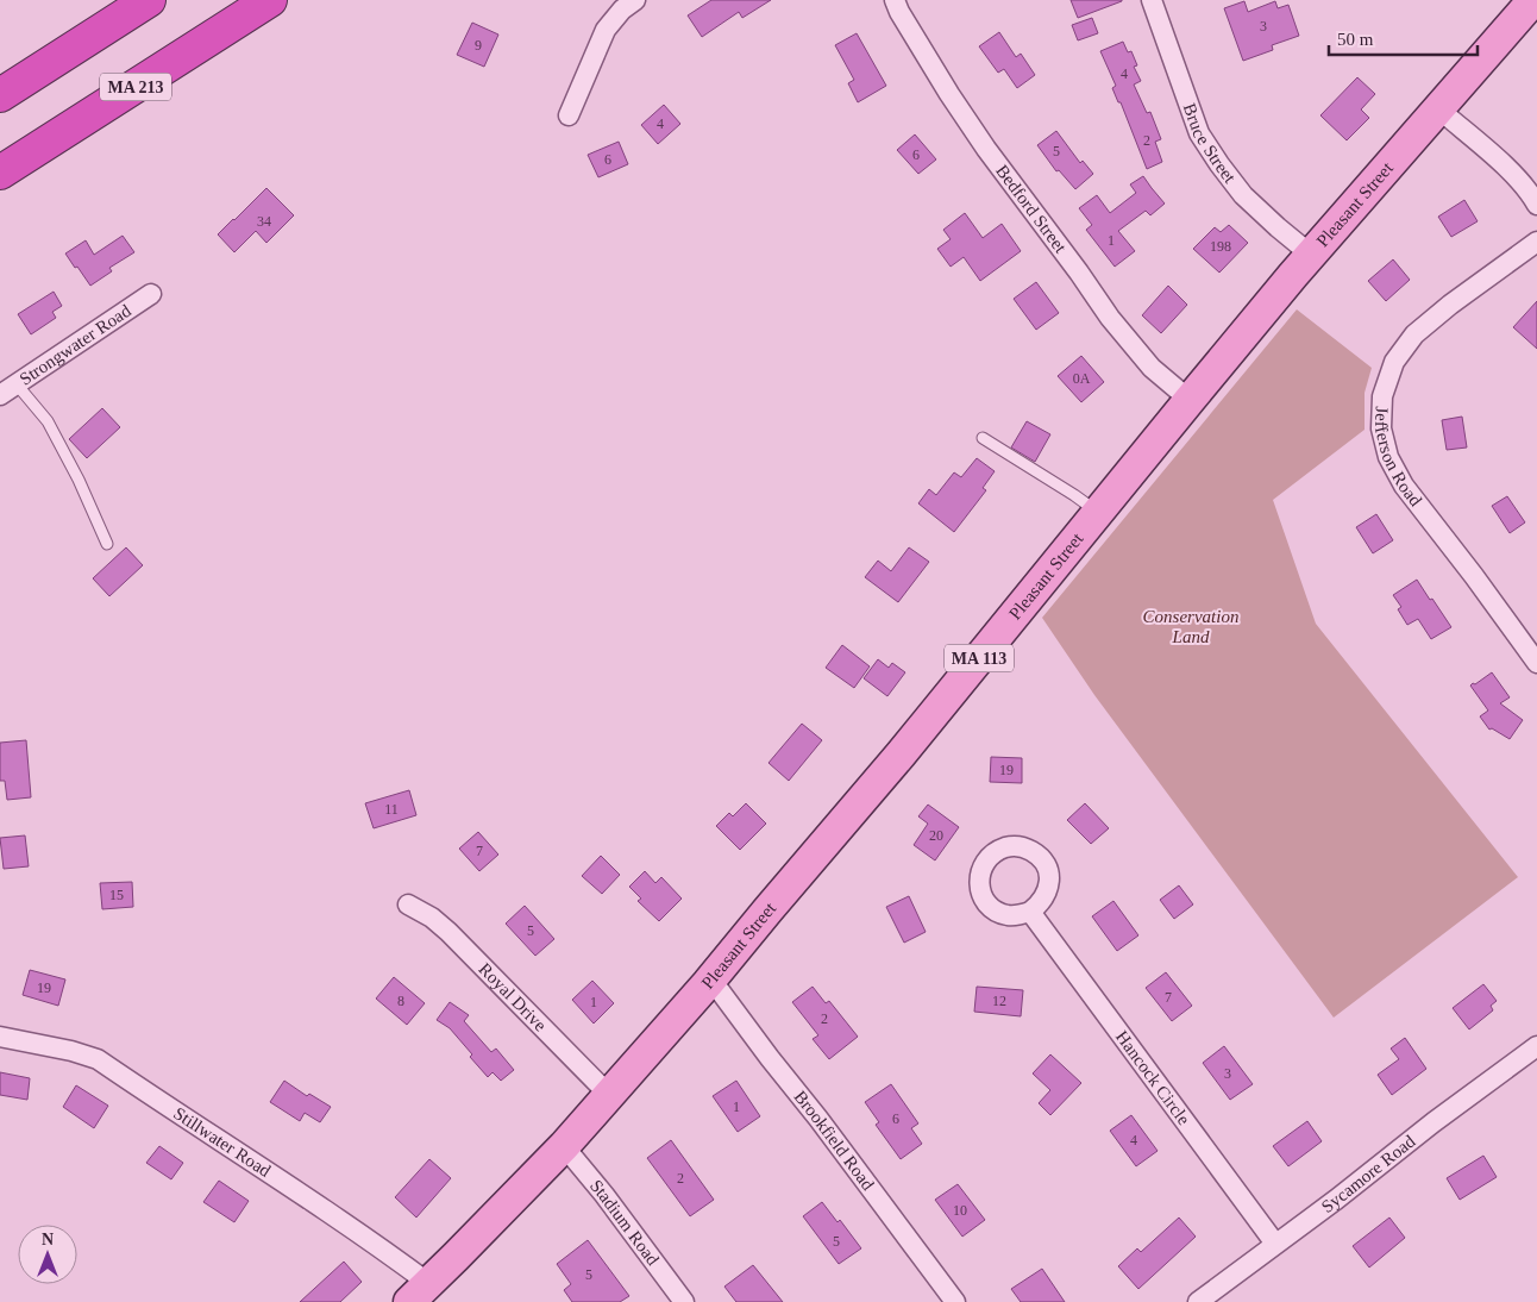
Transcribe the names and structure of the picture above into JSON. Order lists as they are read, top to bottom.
{
  "streets": {
    "highway": ["MA 213"],
    "main road": ["Pleasant Street", "MA 113"],
    "street": [
      "Bruce Street",
      "Bedford Street",
      "Strongwater Road",
      "Jefferson Road",
      "Royal Drive",
      "Hancock Circle",
      "Brookfield Road",
      "Stillwater Road",
      "Sycamore Road",
      "Stadium Road"
    ]
  },
  "crossings": [
    ["Bruce Street", "Pleasant Street"],
    ["Pleasant Street", "Bedford Street"],
    ["Pleasant Street", "Royal Drive"],
    ["Pleasant Street", "Brookfield Road"],
    ["Pleasant Street", "Stillwater Road"],
    ["Pleasant Street", "Stadium Road"],
    ["Hancock Circle", "Sycamore Road"]
  ],
  "parks": ["Conservation Land"],
  "house_numbers": [
    "3",
    "9",
    "4",
    "4",
    "2",
    "5",
    "6",
    "6",
    "34",
    "1",
    "198",
    "0A",
    "19",
    "11",
    "20",
    "7",
    "15",
    "5",
    "19",
    "7",
    "8",
    "12",
    "1",
    "2",
    "3",
    "1",
    "6",
    "4",
    "2",
    "10",
    "5",
    "5"
  ],
  "scale_bar": "50 m",
  "north": "top"
}
